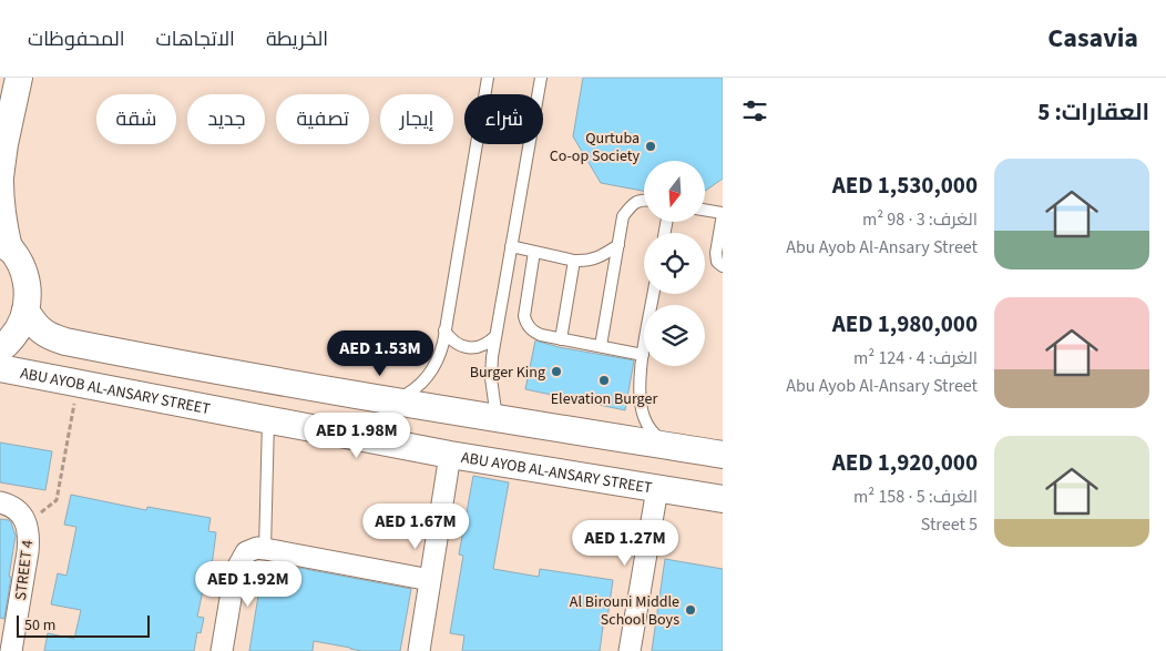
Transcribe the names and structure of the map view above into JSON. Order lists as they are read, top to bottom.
{
  "streets": {
    "street": ["ABU AYOB AL-ANSARY STREET", "STREET 4"]
  },
  "places": [
    "Qurtuba Co-op Society",
    "Burger King",
    "Elevation Burger",
    "Al Birouni Middle School Boys"
  ],
  "scale_bar": "50 m",
  "north": "bottom",
  "page": {
    "header": "Casavia",
    "nav": ["الخريطة", "الاتجاهات", "المحفوظات"],
    "heading": "العقارات: 5",
    "chip": [
      "شراء",
      "إيجار",
      "تصفية",
      "جديد",
      "شقة"
    ],
    "list": [
      {
        "name": "AED 1,530,000",
        "note": "الغرف: 3 · 98 m² · Abu Ayob Al-Ansary Street"
      },
      {
        "name": "AED 1,980,000",
        "note": "الغرف: 4 · 124 m² · Abu Ayob Al-Ansary Street"
      },
      {
        "name": "AED 1,920,000",
        "note": "الغرف: 5 · 158 m² · Street 5"
      }
    ],
    "price": [
      "AED 1.53M",
      "AED 1.98M",
      "AED 1.67M",
      "AED 1.27M",
      "AED 1.92M"
    ],
    "scale": "50 m"
  }
}
